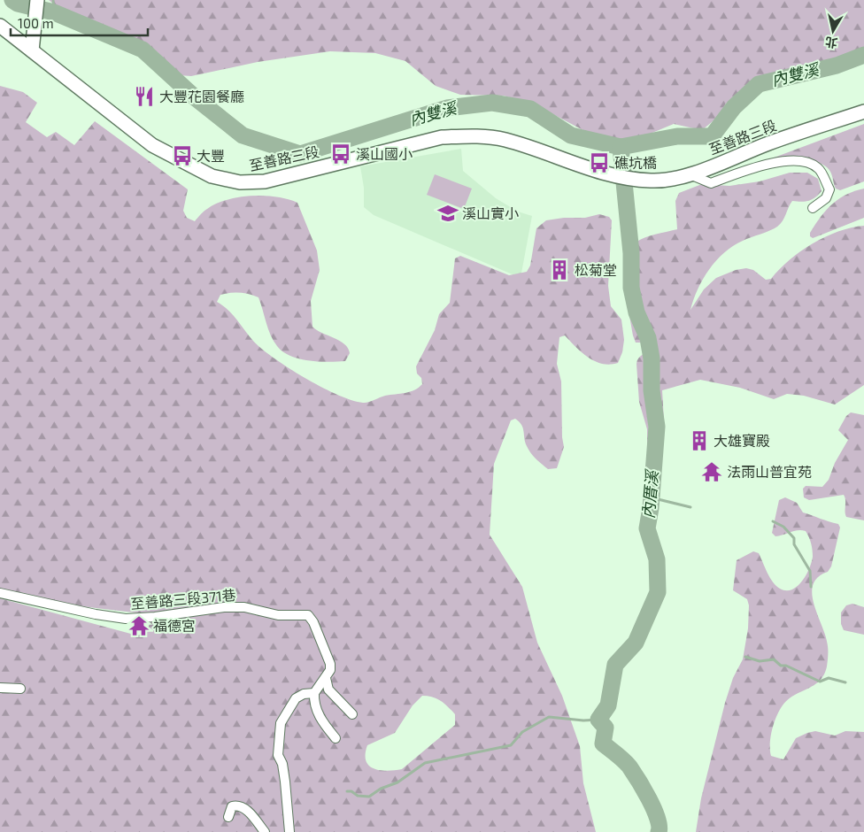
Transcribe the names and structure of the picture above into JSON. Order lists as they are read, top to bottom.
{
  "streets": {
    "street": ["至善路三段", "至善路三段371巷"]
  },
  "water": ["內雙溪", "內厝溪"],
  "places": {
    "restaurant": ["大豐花園餐廳"],
    "bus stop": ["溪山國小", "大豐", "礁坑橋"],
    "school or university": ["溪山實小"],
    "building": ["松菊堂", "大雄寶殿"],
    "temple": ["法雨山普宜苑", "福德宮"]
  },
  "scale_bar": "100 m",
  "north": "bottom"
}
